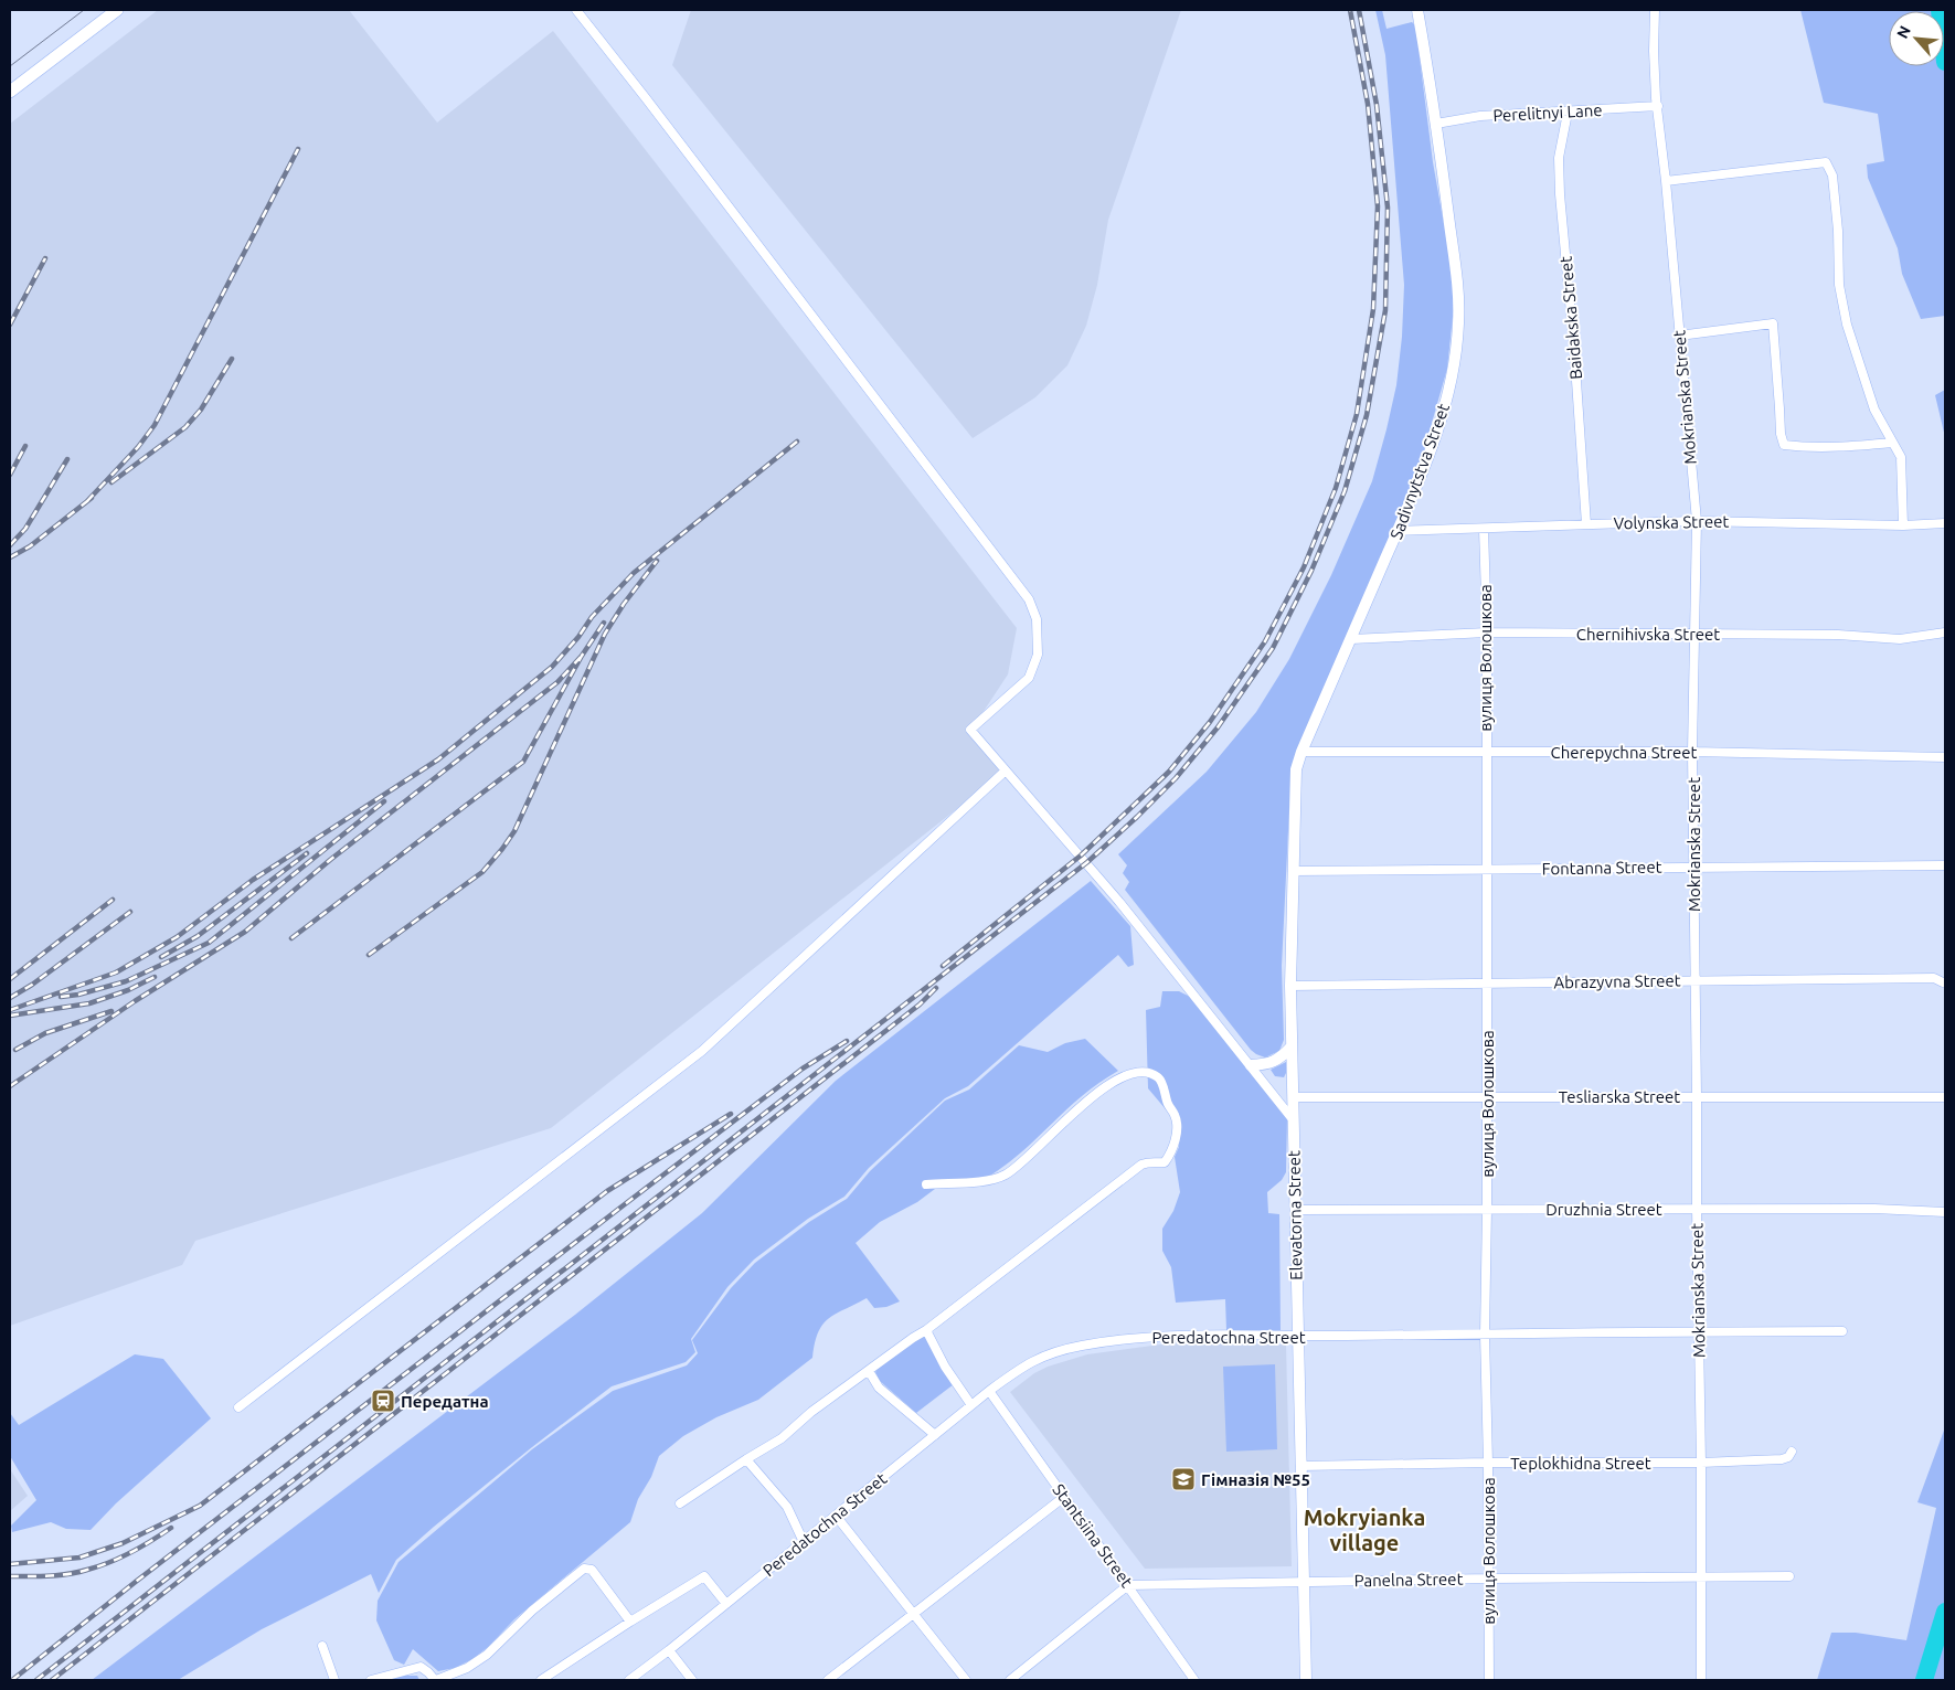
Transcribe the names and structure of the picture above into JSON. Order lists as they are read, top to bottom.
{
  "streets": {
    "street": [
      "Perelitnyi Lane",
      "Baidakska Street",
      "Mokrianska Street",
      "Sadivnytstva Street",
      "Volynska Street",
      "Chernihivska Street",
      "вулиця Волошкова",
      "Cherepychna Street",
      "Fontanna Street",
      "Abrazyvna Street",
      "Tesliarska Street",
      "Druzhnia Street",
      "Elevatorna Street",
      "Peredatochna Street",
      "Teplokhidna Street",
      "Stantsiina Street",
      "Panelna Street"
    ]
  },
  "crossings": [
    ["Perelitnyi Lane", "Baidakska Street"],
    ["Perelitnyi Lane", "Mokrianska Street"],
    ["Perelitnyi Lane", "Sadivnytstva Street"],
    ["Baidakska Street", "Volynska Street"],
    ["Mokrianska Street", "Volynska Street"],
    ["Mokrianska Street", "Chernihivska Street"],
    ["Mokrianska Street", "Cherepychna Street"],
    ["Mokrianska Street", "Fontanna Street"],
    ["Mokrianska Street", "Abrazyvna Street"],
    ["Mokrianska Street", "Tesliarska Street"],
    ["Mokrianska Street", "Druzhnia Street"],
    ["Mokrianska Street", "Peredatochna Street"],
    ["Mokrianska Street", "Teplokhidna Street"],
    ["Mokrianska Street", "Panelna Street"],
    ["Sadivnytstva Street", "Volynska Street"],
    ["Sadivnytstva Street", "Chernihivska Street"],
    ["Sadivnytstva Street", "Cherepychna Street"],
    ["Sadivnytstva Street", "Elevatorna Street"],
    ["Volynska Street", "вулиця Волошкова"],
    ["Chernihivska Street", "вулиця Волошкова"],
    ["вулиця Волошкова", "Cherepychna Street"],
    ["вулиця Волошкова", "Fontanna Street"],
    ["вулиця Волошкова", "Abrazyvna Street"],
    ["вулиця Волошкова", "Tesliarska Street"],
    ["вулиця Волошкова", "Druzhnia Street"],
    ["вулиця Волошкова", "Peredatochna Street"],
    ["вулиця Волошкова", "Teplokhidna Street"],
    ["вулиця Волошкова", "Panelna Street"],
    ["Cherepychna Street", "Elevatorna Street"],
    ["Fontanna Street", "Elevatorna Street"],
    ["Abrazyvna Street", "Elevatorna Street"],
    ["Tesliarska Street", "Elevatorna Street"],
    ["Druzhnia Street", "Elevatorna Street"],
    ["Elevatorna Street", "Peredatochna Street"],
    ["Elevatorna Street", "Teplokhidna Street"],
    ["Elevatorna Street", "Panelna Street"],
    ["Peredatochna Street", "Stantsiina Street"],
    ["Stantsiina Street", "Panelna Street"]
  ],
  "districts": ["Mokryianka village"],
  "places": {
    "station": ["Передатна"],
    "school or university": ["Гімназія №55"]
  },
  "north": "top left"
}
